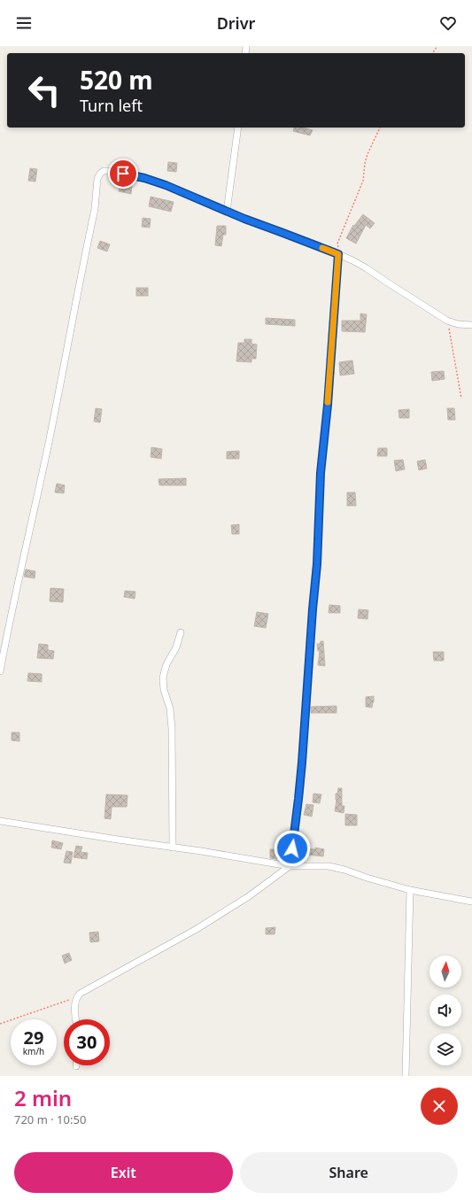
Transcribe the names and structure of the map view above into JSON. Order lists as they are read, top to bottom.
{
  "north": "top",
  "page": {
    "header": "Drivr",
    "turn": ["520 m", "Turn left"],
    "speed": "29 km/h",
    "limit": "30",
    "heading": ["2 min", "720 m · 10:50"],
    "buttons": ["Exit", "Share"]
  }
}
